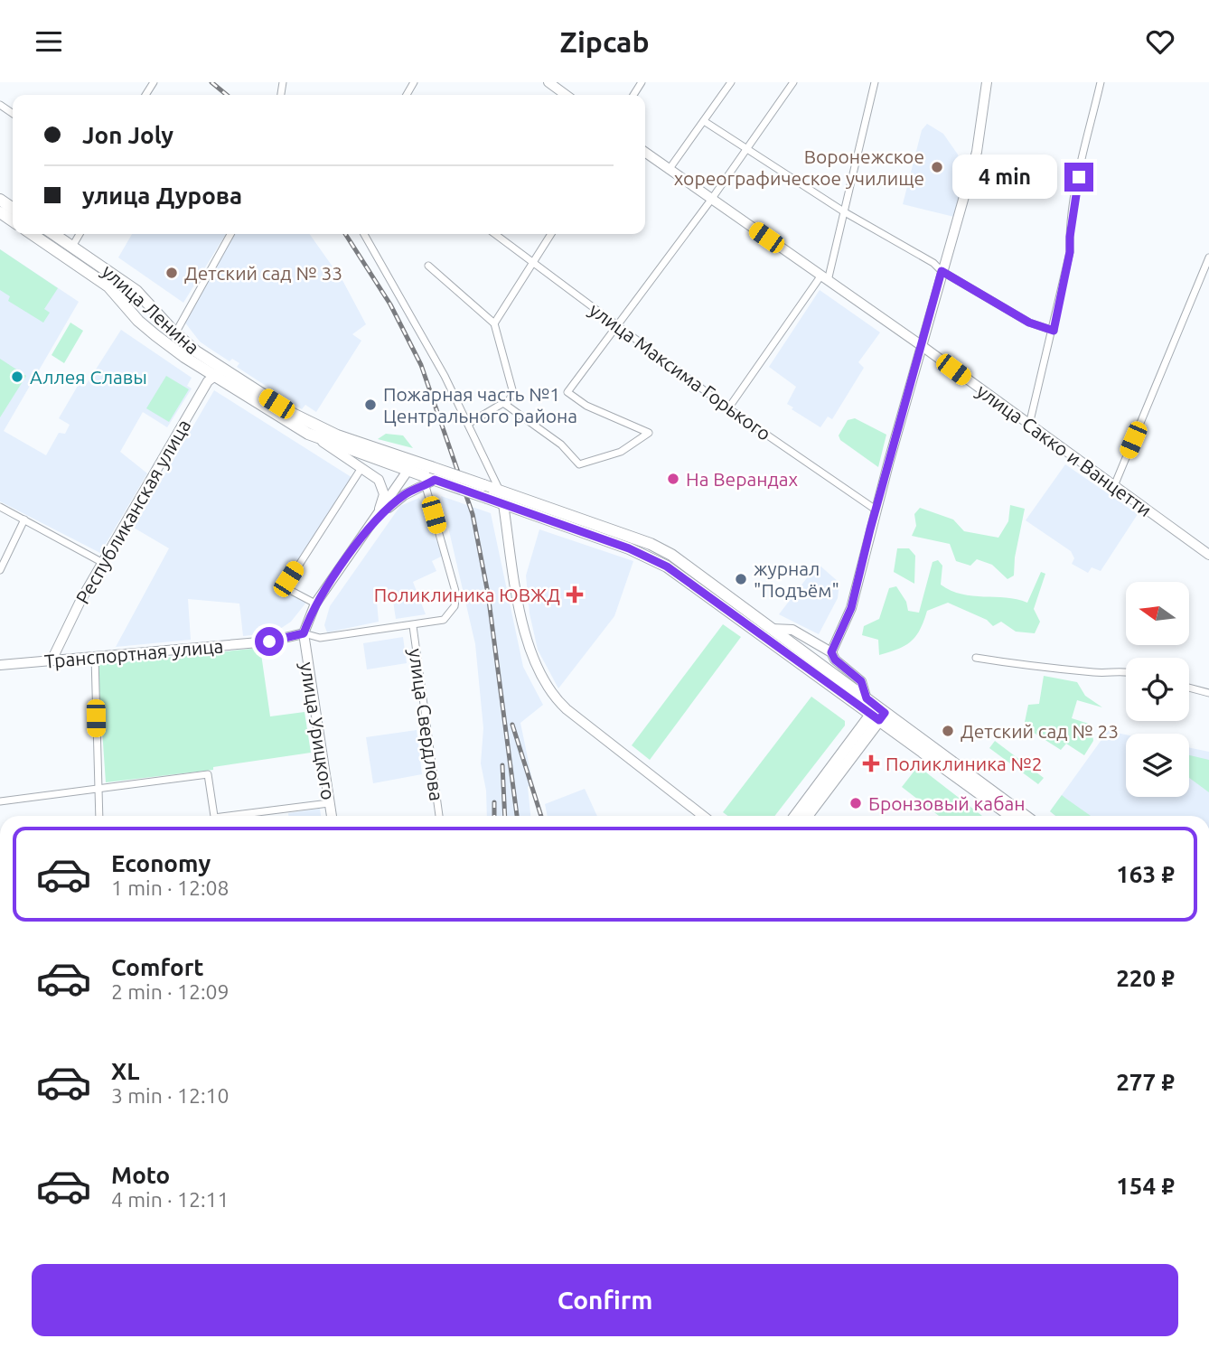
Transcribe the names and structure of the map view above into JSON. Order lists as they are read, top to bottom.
{
  "streets": {
    "main road": ["улица Ленина"],
    "street": [
      "улица Максима Горького",
      "улица Сакко и Ванцетти",
      "Республиканская улица",
      "Транспортная улица",
      "улица Свердлова",
      "улица Урицкого"
    ]
  },
  "crossings": [
    ["улица Ленина", "Республиканская улица"],
    ["Республиканская улица", "Транспортная улица"],
    ["Транспортная улица", "улица Урицкого"]
  ],
  "places": {
    "other": [
      "Воронежское хореографическое училище",
      "Детский сад № 33",
      "Аллея Славы",
      "Пожарная часть №1 Центрального района",
      "На Верандах",
      "журнал \"Подъём\"",
      "Детский сад № 23",
      "Бронзовый кабан"
    ],
    "health": ["Поликлиника ЮВЖД", "Поликлиника №2"]
  },
  "north": "left",
  "page": {
    "header": "Zipcab",
    "banner": ["Jon Joly", "улица Дурова"],
    "bubble": "4 min",
    "list": [
      {
        "name": "Economy",
        "note": "1 min · 12:08",
        "value": "163 ₽"
      },
      {
        "name": "Comfort",
        "note": "2 min · 12:09",
        "value": "220 ₽"
      },
      {
        "name": "XL",
        "note": "3 min · 12:10",
        "value": "277 ₽"
      },
      {
        "name": "Moto",
        "note": "4 min · 12:11",
        "value": "154 ₽"
      }
    ],
    "buttons": "Confirm"
  }
}
